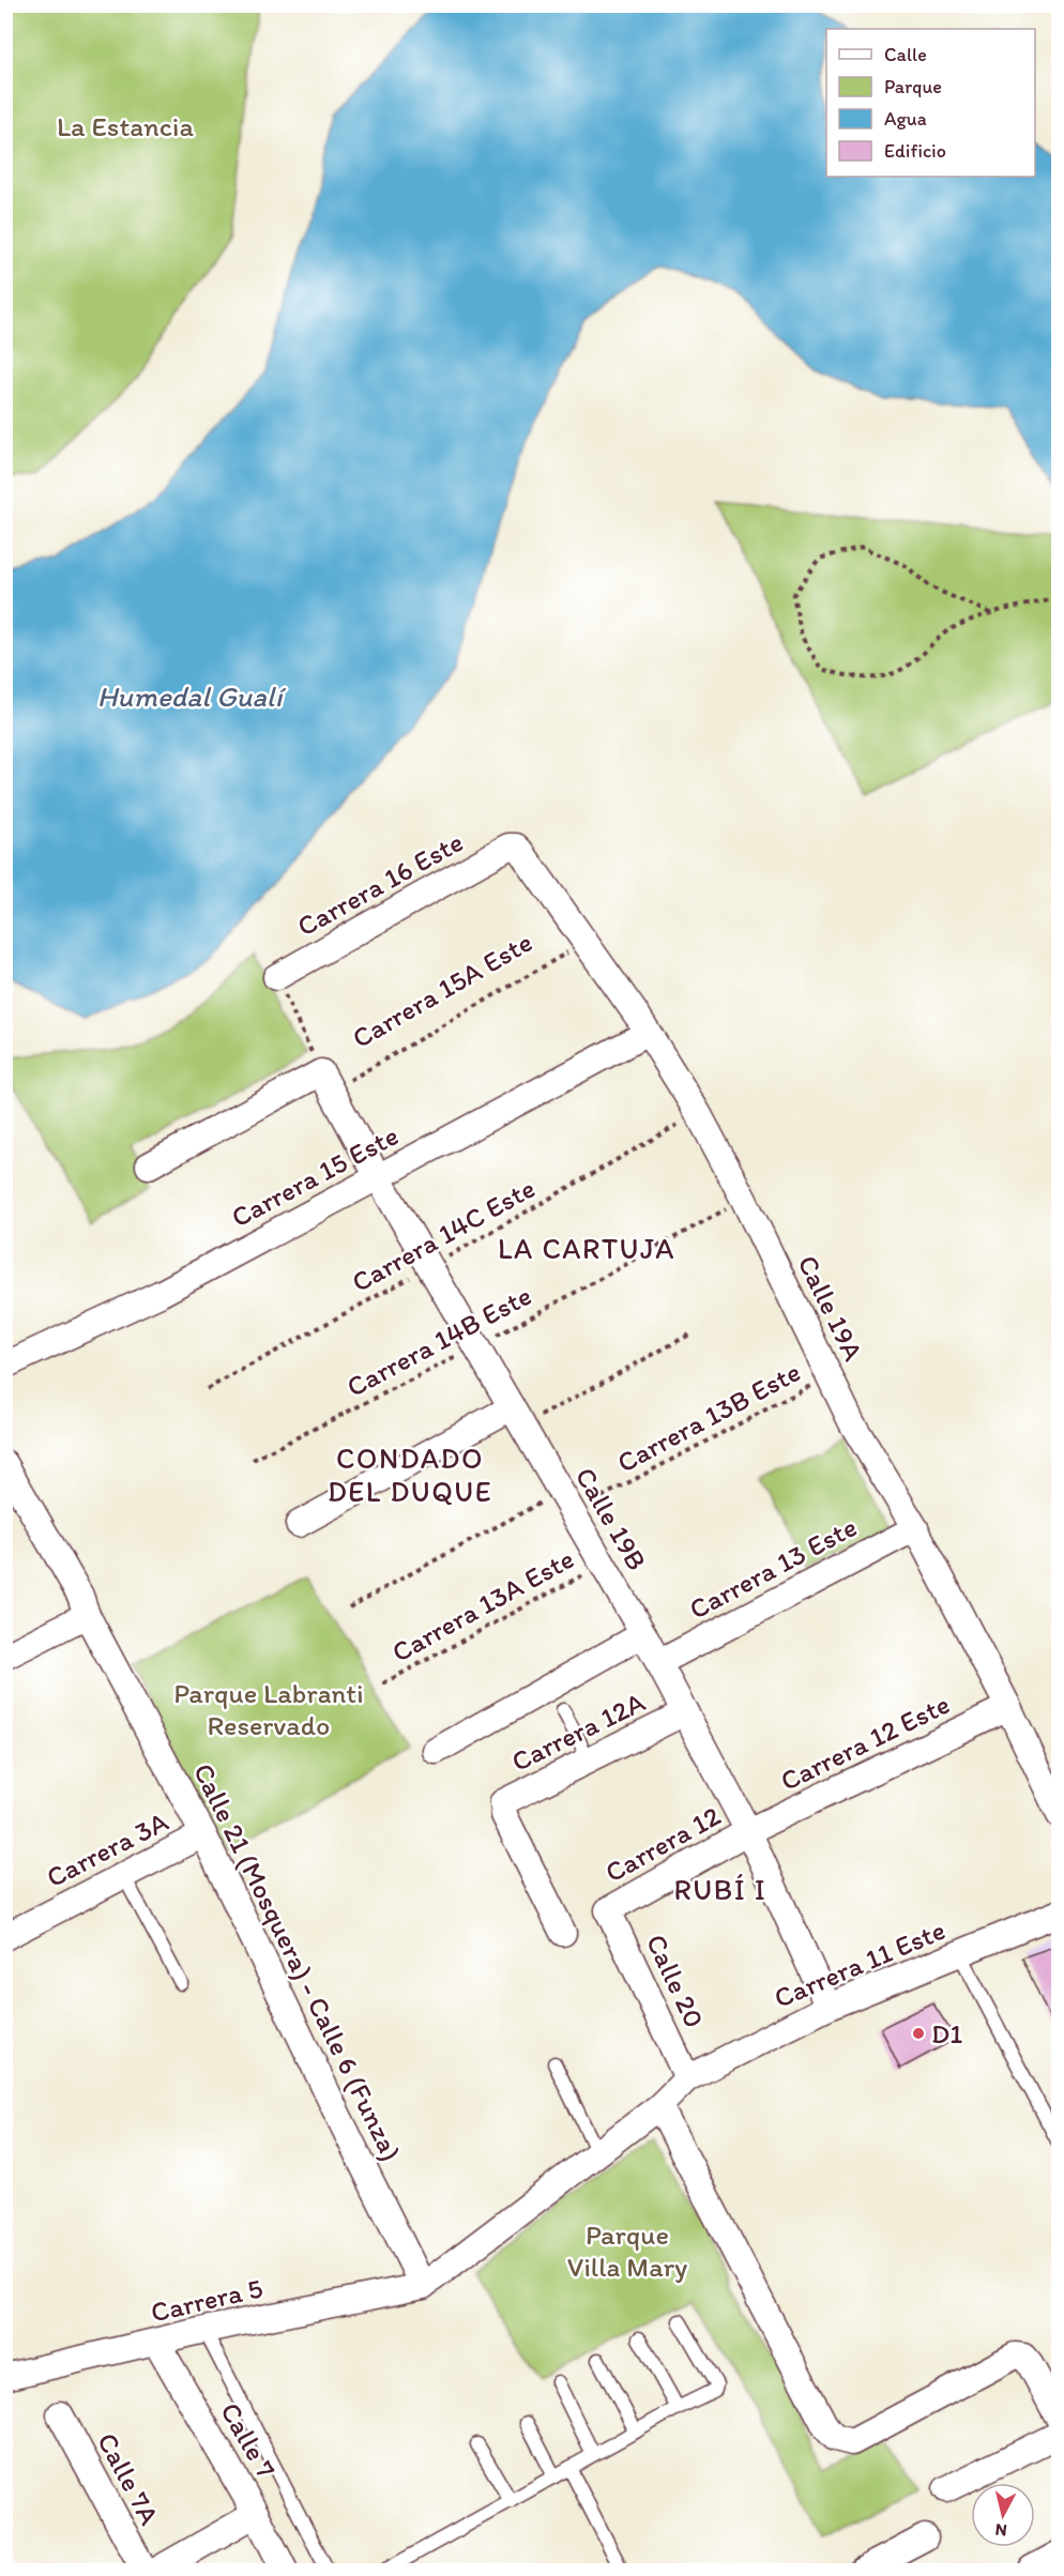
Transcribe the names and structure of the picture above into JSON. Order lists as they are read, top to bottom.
{
  "streets": {
    "street": [
      "Carrera 16 Este",
      "Carrera 15 Este",
      "Calle 19A",
      "Calle 19B",
      "Carrera 13 Este",
      "Carrera 12A",
      "Carrera 12 Este",
      "Carrera 12",
      "Carrera 3A",
      "Calle 21 (Mosquera) - Calle 6 (Funza)",
      "Carrera 11 Este",
      "Calle 20",
      "Carrera 5",
      "Calle 7",
      "Calle 7A"
    ],
    "path": [
      "Carrera 15A Este",
      "Carrera 14C Este",
      "Carrera 14B Este",
      "Carrera 13B Este",
      "Carrera 13A Este"
    ]
  },
  "crossings": [
    ["Carrera 16 Este", "Calle 19A"],
    ["Carrera 15A Este", "Calle 19A"],
    ["Carrera 15A Este", "Calle 19B"],
    ["Carrera 15 Este", "Calle 19A"],
    ["Carrera 15 Este", "Calle 19B"],
    ["Carrera 14C Este", "Calle 19A"],
    ["Carrera 14C Este", "Calle 19B"],
    ["Calle 19A", "Carrera 14B Este"],
    ["Calle 19A", "Carrera 13B Este"],
    ["Calle 19A", "Carrera 13 Este"],
    ["Calle 19A", "Carrera 12 Este"],
    ["Carrera 14B Este", "Calle 19B"],
    ["Carrera 13B Este", "Calle 19B"],
    ["Calle 19B", "Carrera 13 Este"],
    ["Calle 19B", "Carrera 13A Este"],
    ["Calle 19B", "Carrera 12A"],
    ["Calle 19B", "Carrera 12 Este"],
    ["Calle 19B", "Carrera 12"],
    ["Calle 19B", "Carrera 11 Este"],
    ["Carrera 12 Este", "Carrera 12"],
    ["Carrera 12", "Calle 20"],
    ["Carrera 3A", "Calle 21 (Mosquera) - Calle 6 (Funza)"],
    ["Calle 21 (Mosquera) - Calle 6 (Funza)", "Carrera 5"],
    ["Carrera 11 Este", "Calle 20"],
    ["Carrera 5", "Calle 7"]
  ],
  "districts": ["LA CARTUJA", "CONDADO DEL DUQUE", "RUBÍ I"],
  "water": ["Humedal Gualí"],
  "parks": ["La Estancia", "Parque Labranti Reservado", "Parque Villa Mary"],
  "places": ["D1"],
  "legend": [
    "Calle",
    "Parque",
    "Agua",
    "Edificio"
  ],
  "north": "bottom"
}
